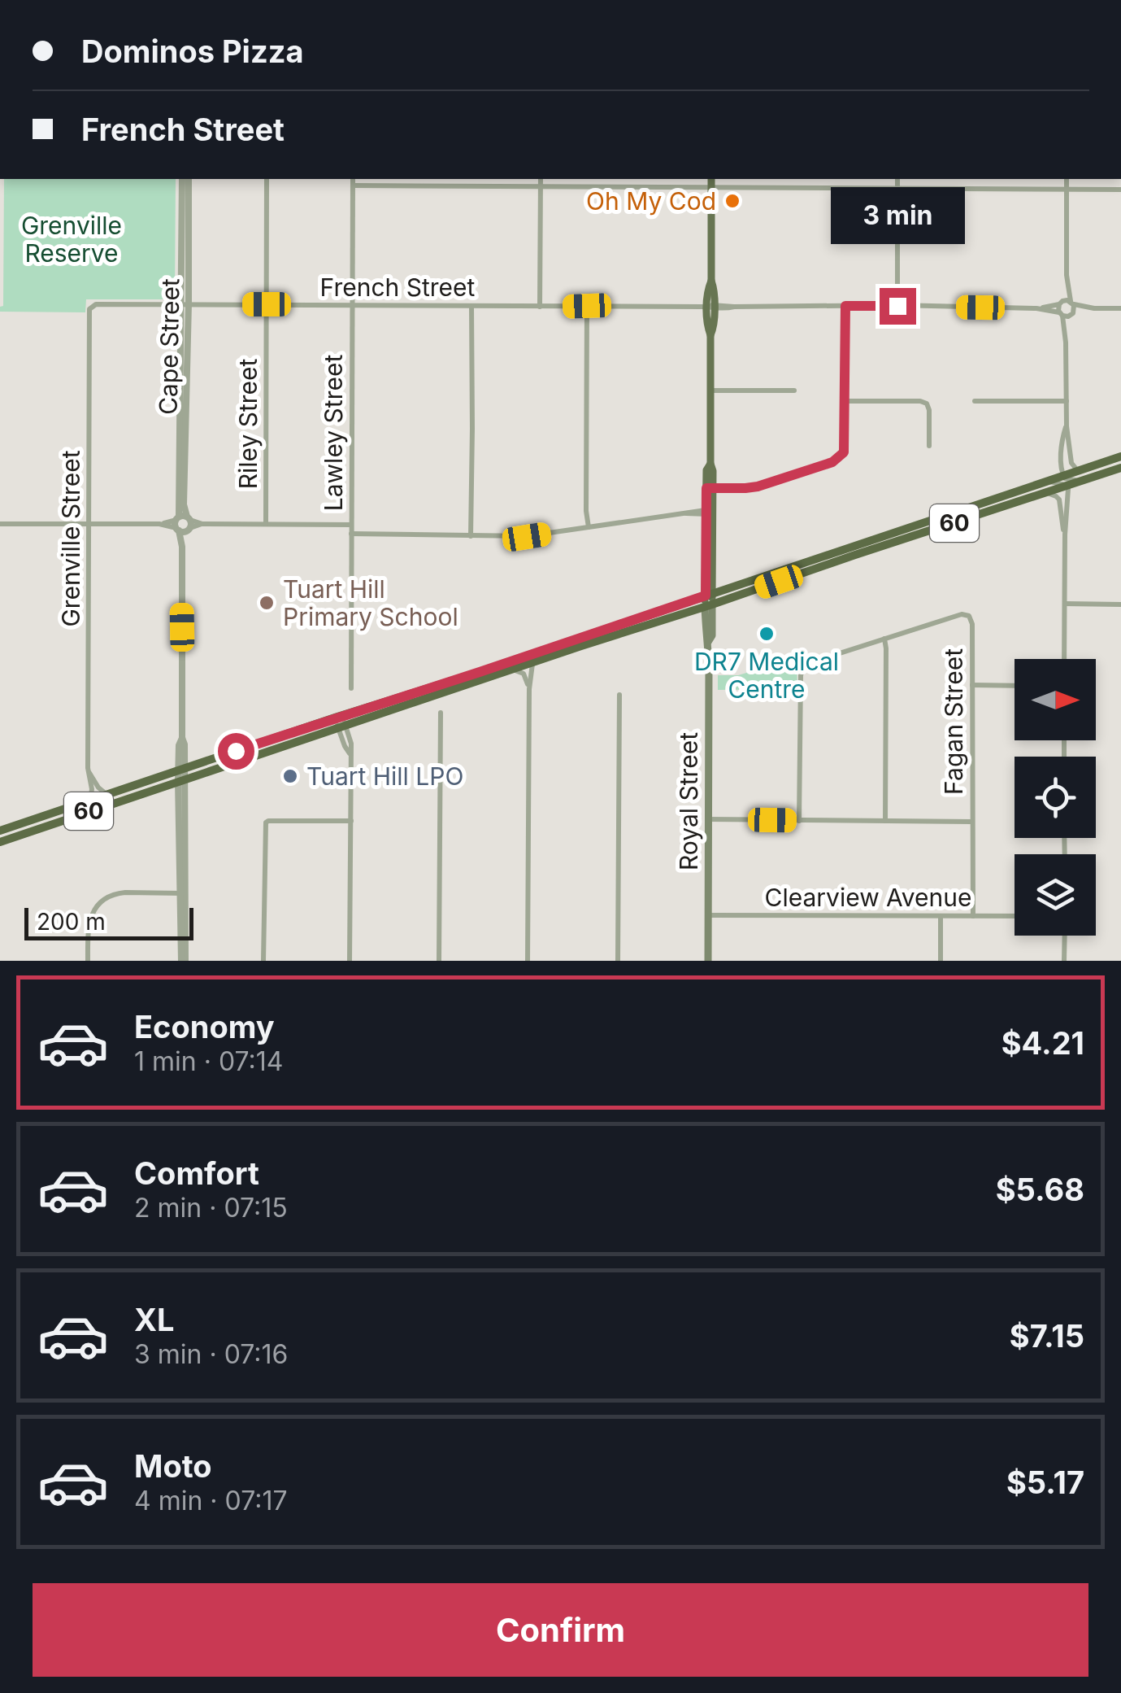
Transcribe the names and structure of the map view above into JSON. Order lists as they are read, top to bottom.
{
  "streets": {
    "highway": ["60"],
    "main road": ["Royal Street"],
    "street": [
      "French Street",
      "Cape Street",
      "Riley Street",
      "Lawley Street",
      "Grenville Street",
      "Fagan Street",
      "Clearview Avenue"
    ]
  },
  "crossings": [
    ["French Street", "Cape Street"],
    ["French Street", "Riley Street"],
    ["French Street", "Lawley Street"],
    ["French Street", "Grenville Street"],
    ["French Street", "Royal Street"],
    ["Cape Street", "60"],
    ["60", "Grenville Street"],
    ["60", "Royal Street"],
    ["Fagan Street", "Clearview Avenue"],
    ["Royal Street", "Clearview Avenue"]
  ],
  "parks": ["Grenville Reserve"],
  "places": [
    "Oh My Cod",
    "Tuart Hill Primary School",
    "DR7 Medical Centre",
    "Tuart Hill LPO"
  ],
  "scale_bar": "200 m",
  "north": "right",
  "page": {
    "banner": ["Dominos Pizza", "French Street"],
    "bubble": "3 min",
    "scale": "200 m",
    "list": [
      {
        "name": "Economy",
        "note": "1 min · 07:14",
        "value": "$4.21"
      },
      {
        "name": "Comfort",
        "note": "2 min · 07:15",
        "value": "$5.68"
      },
      {
        "name": "XL",
        "note": "3 min · 07:16",
        "value": "$7.15"
      },
      {
        "name": "Moto",
        "note": "4 min · 07:17",
        "value": "$5.17"
      }
    ],
    "buttons": "Confirm"
  }
}
